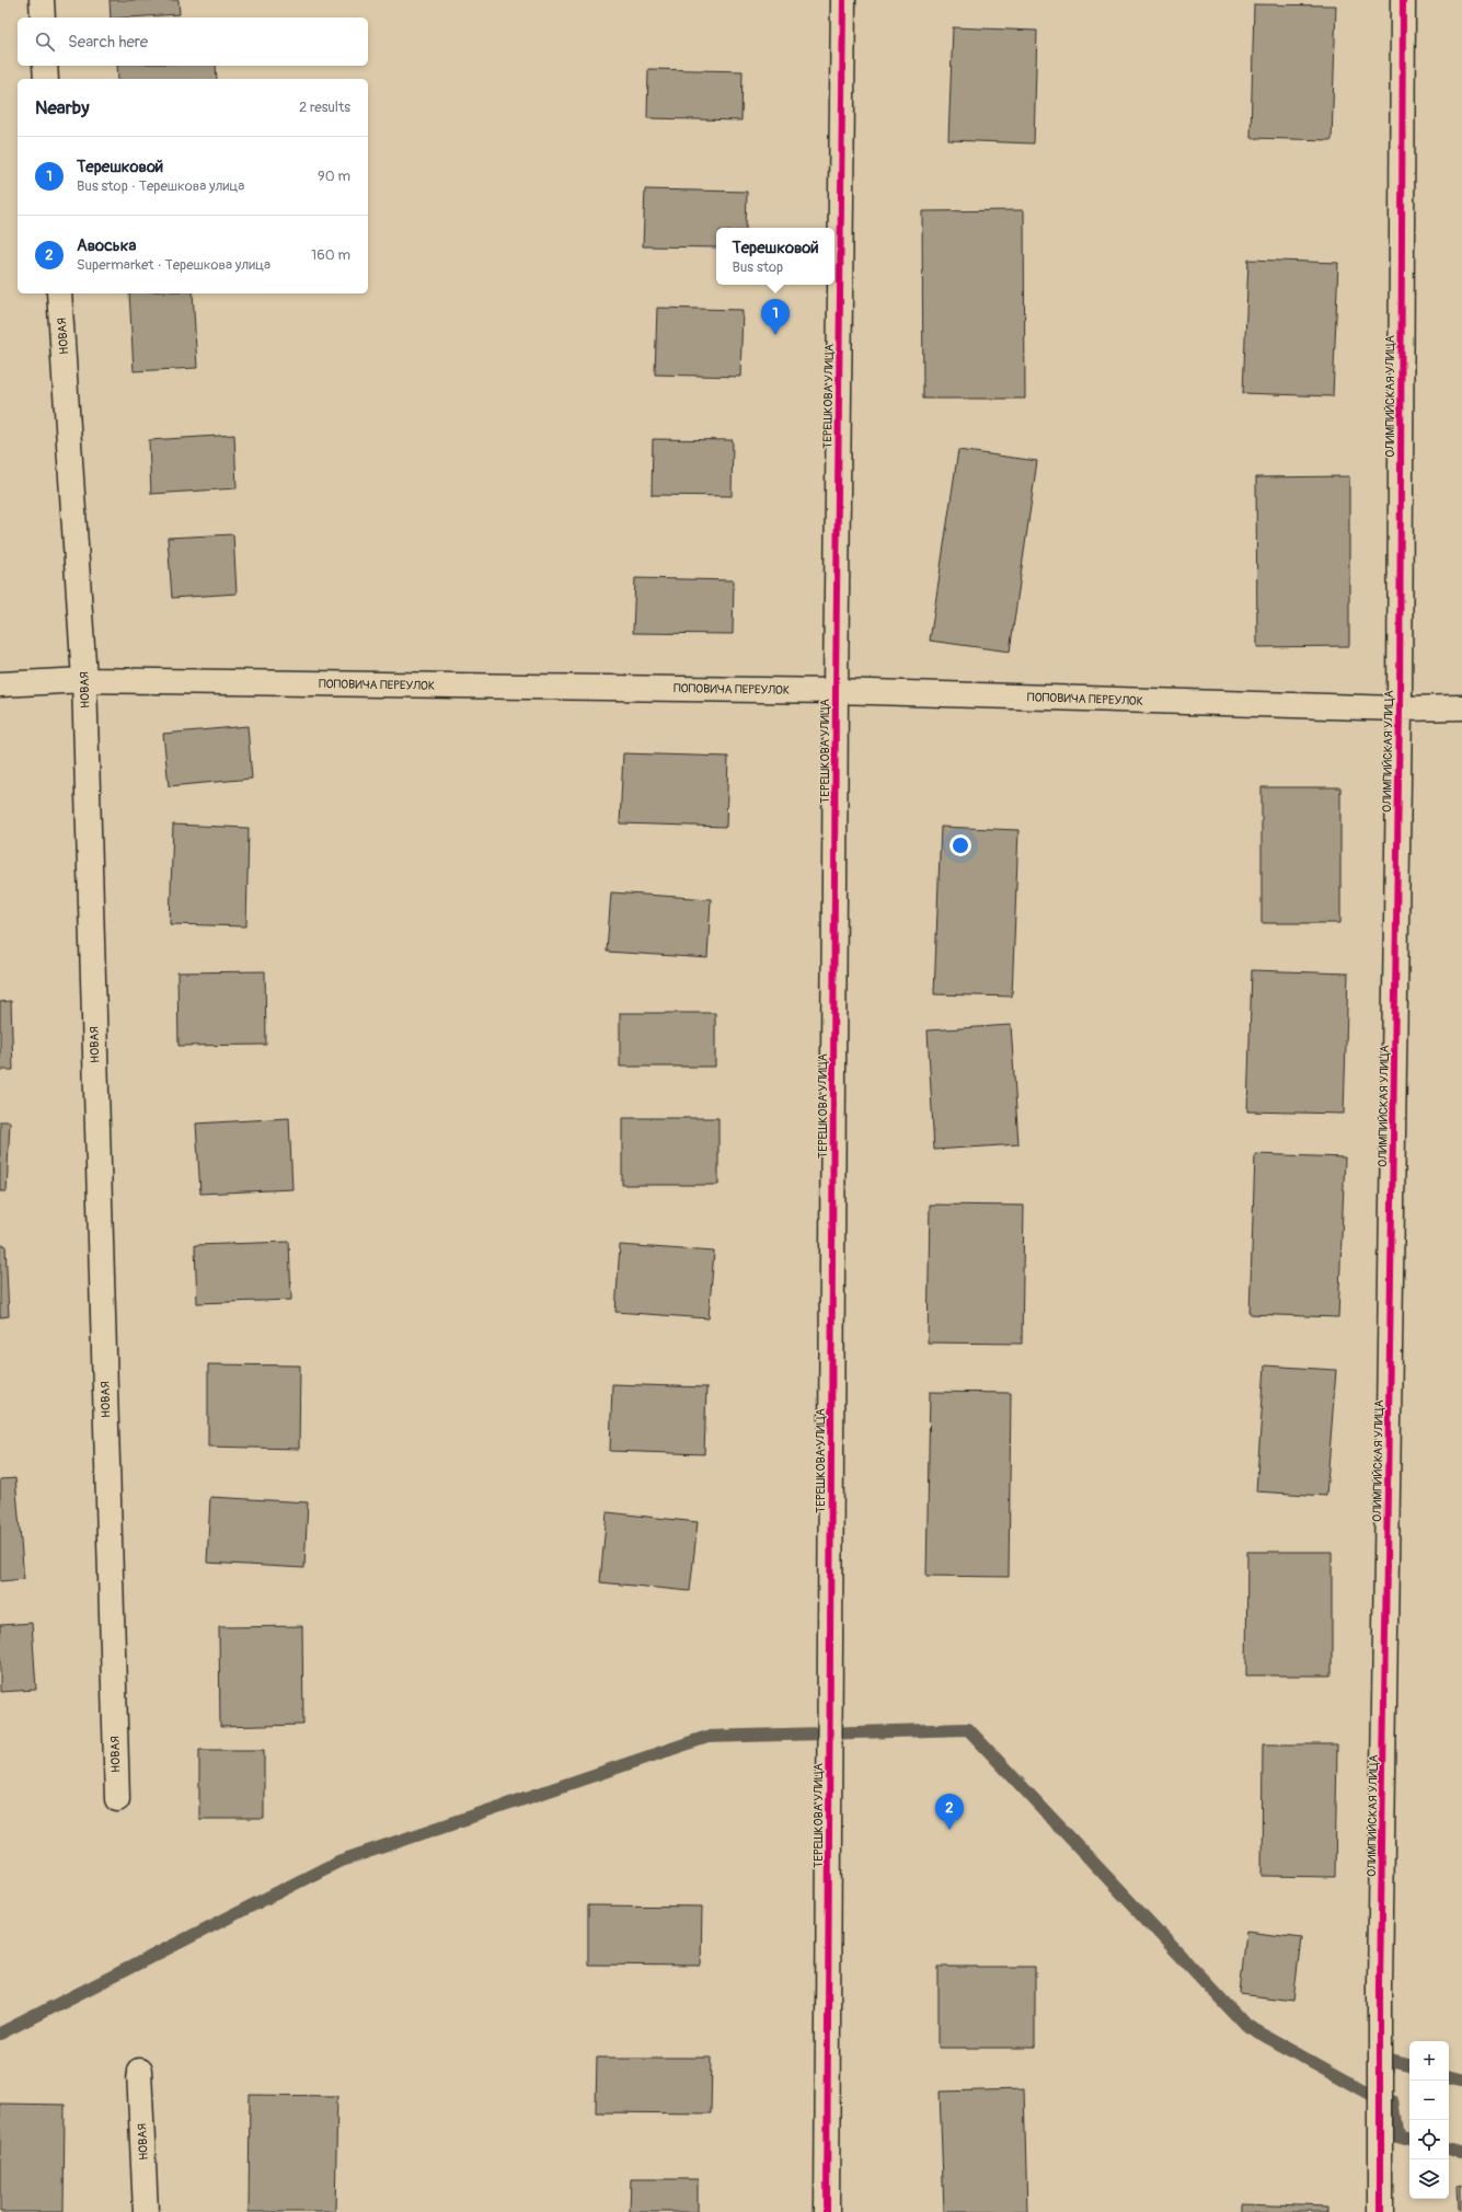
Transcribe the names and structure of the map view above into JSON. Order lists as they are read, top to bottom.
{
  "streets": {
    "street": [
      "НОВАЯ",
      "ТЕРЕШКОВА УЛИЦА",
      "ОЛИМПИЙСКАЯ УЛИЦА",
      "ПОПОВИЧА ПЕРЕУЛОК"
    ]
  },
  "crossings": [
    ["НОВАЯ", "ПОПОВИЧА ПЕРЕУЛОК"],
    ["ТЕРЕШКОВА УЛИЦА", "ПОПОВИЧА ПЕРЕУЛОК"],
    ["ОЛИМПИЙСКАЯ УЛИЦА", "ПОПОВИЧА ПЕРЕУЛОК"]
  ],
  "page": {
    "search": "Search here",
    "heading": ["Nearby", "2 results"],
    "list": [
      {
        "mark": "1",
        "name": "Терешковой",
        "note": "Bus stop · Терешкова улица",
        "value": "90 m"
      },
      {
        "mark": "2",
        "name": "Авоська",
        "note": "Supermarket · Терешкова улица",
        "value": "160 m"
      }
    ],
    "popup": ["Терешковой", "Bus stop"],
    "pins": ["1", "2"],
    "map_buttons": ["+", "−"]
  }
}
